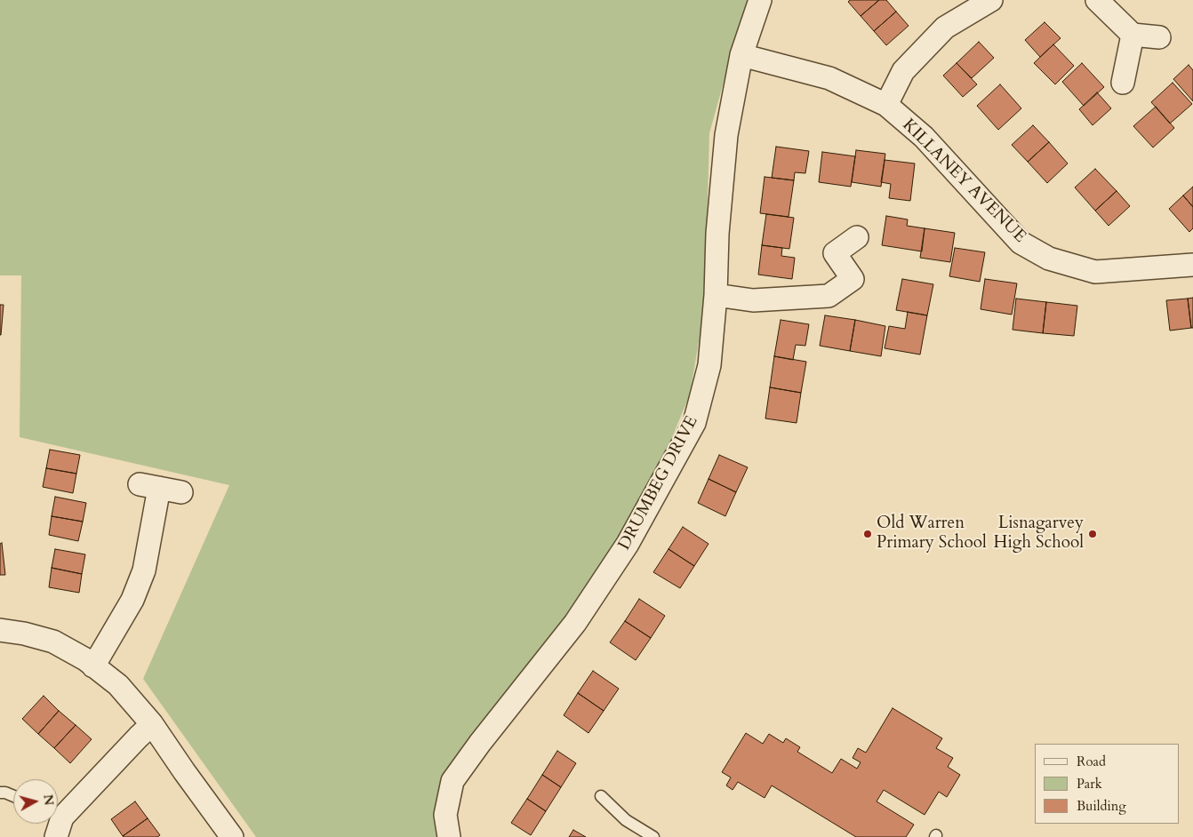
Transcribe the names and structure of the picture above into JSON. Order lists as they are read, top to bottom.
{
  "streets": {
    "street": ["KILLANEY AVENUE", "DRUMBEG DRIVE"]
  },
  "crossings": [
    ["KILLANEY AVENUE", "DRUMBEG DRIVE"]
  ],
  "places": ["Old Warren Primary School", "Lisnagarvey High School"],
  "legend": ["Road", "Park", "Building"],
  "north": "right"
}
